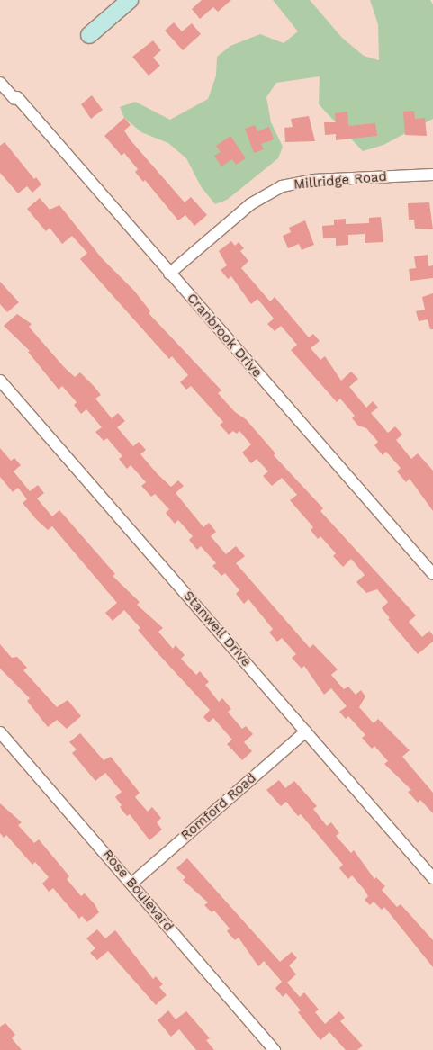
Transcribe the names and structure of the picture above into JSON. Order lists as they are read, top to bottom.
{
  "streets": {
    "street": [
      "Millridge Road",
      "Cranbrook Drive",
      "Stanwell Drive",
      "Romford Road",
      "Rose Boulevard"
    ]
  },
  "crossings": [
    ["Millridge Road", "Cranbrook Drive"],
    ["Stanwell Drive", "Romford Road"],
    ["Romford Road", "Rose Boulevard"]
  ]
}
